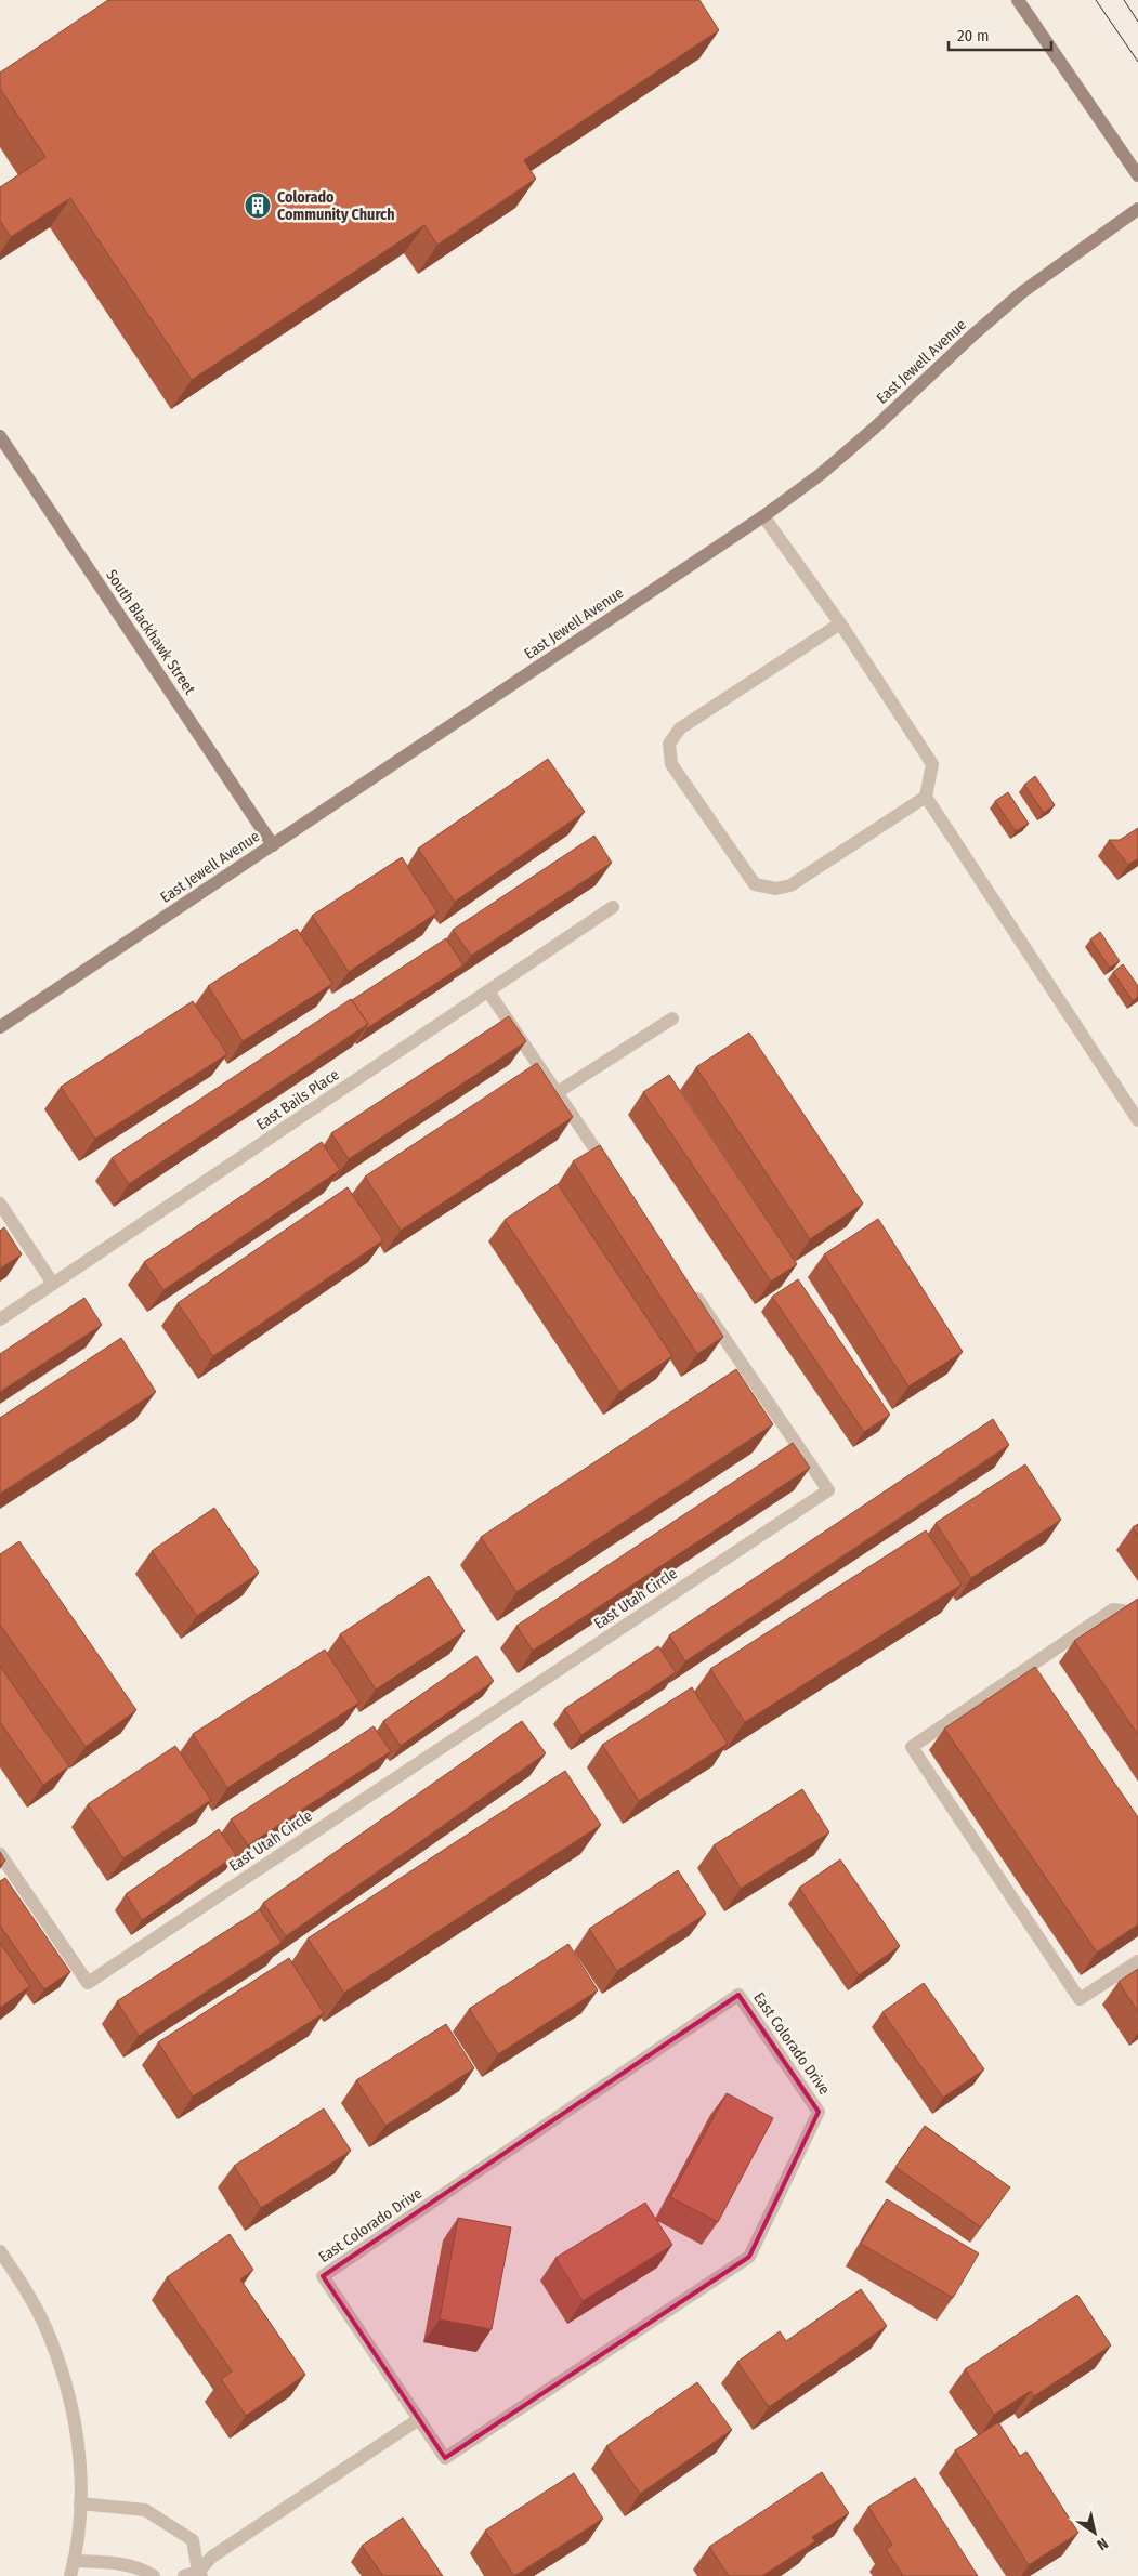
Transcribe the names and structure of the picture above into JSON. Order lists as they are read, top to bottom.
{
  "streets": {
    "street": [
      "East Jewell Avenue",
      "South Blackhawk Street",
      "East Bails Place",
      "East Utah Circle",
      "East Colorado Drive"
    ]
  },
  "crossings": [
    ["East Jewell Avenue", "South Blackhawk Street"]
  ],
  "places": {
    "building": ["Colorado Community Church"]
  },
  "scale_bar": "20 m",
  "north": "bottom right"
}
